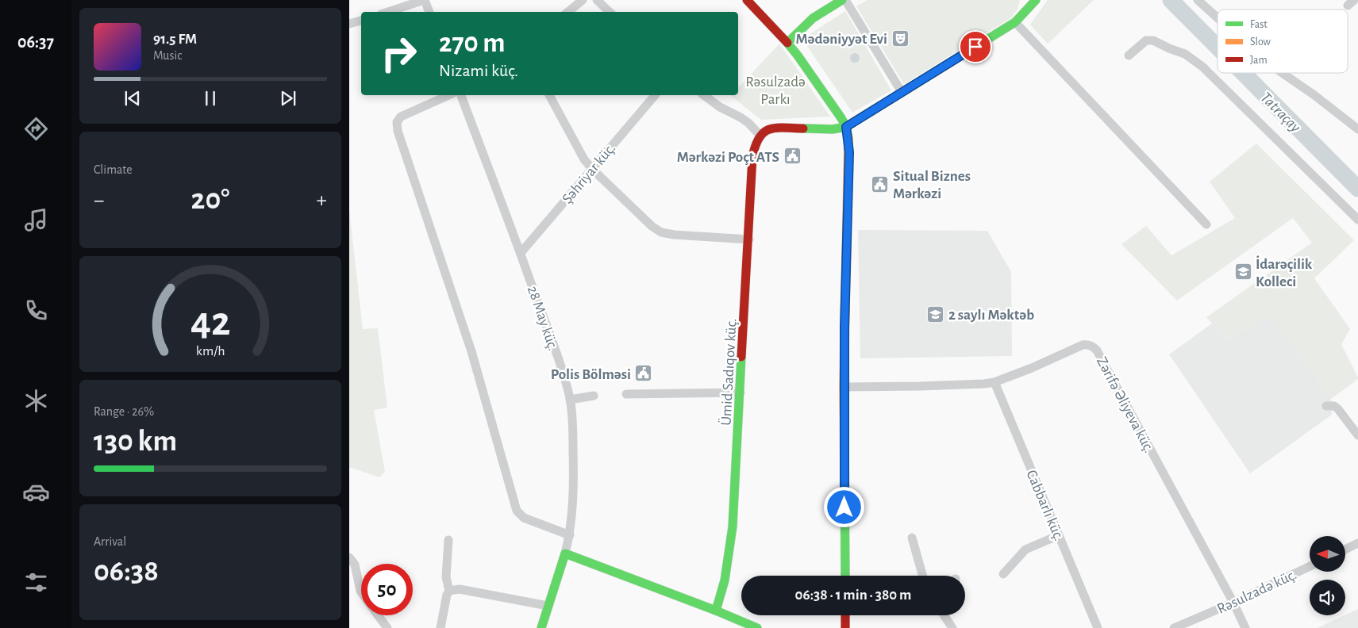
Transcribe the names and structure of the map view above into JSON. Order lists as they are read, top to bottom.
{
  "streets": {
    "main road": ["Ümid Sadıqov küç."],
    "street": [
      "Şəhriyar küç.",
      "28 May küç.",
      "Zərifə Əliyeva küç.",
      "Cabbarlı küç.",
      "Rəsulzadə küç."
    ]
  },
  "crossings": [
    ["Şəhriyar küç.", "28 May küç."],
    ["Zərifə Əliyeva küç.", "Cabbarlı küç."],
    ["Zərifə Əliyeva küç.", "Rəsulzadə küç."]
  ],
  "water": ["Tatraçay"],
  "parks": ["Rəsulzadə Parkı"],
  "places": {
    "theatre": ["Mədəniyyət Evi"],
    "public building": ["Mərkəzi Poçt ATS", "Situal Biznes Mərkəzi", "Polis Bölməsi"],
    "school or university": ["İdarəçilik Kolleci", "2 saylı Məktəb"]
  },
  "legend": ["Fast", "Slow", "Jam"],
  "north": "left",
  "page": {
    "tabs": "06:37",
    "turn": ["270 m", "Nizami küç."],
    "song": ["91.5 FM", "Music"],
    "tile": [
      "Climate",
      ["Range · 26%", "130 km"],
      ["Arrival", "06:38"]
    ],
    "heat": ["−", "20°", "+"],
    "limit": "50",
    "trip": "06:38 · 1 min · 380 m",
    "gauge": ["42", "km/h"]
  }
}
